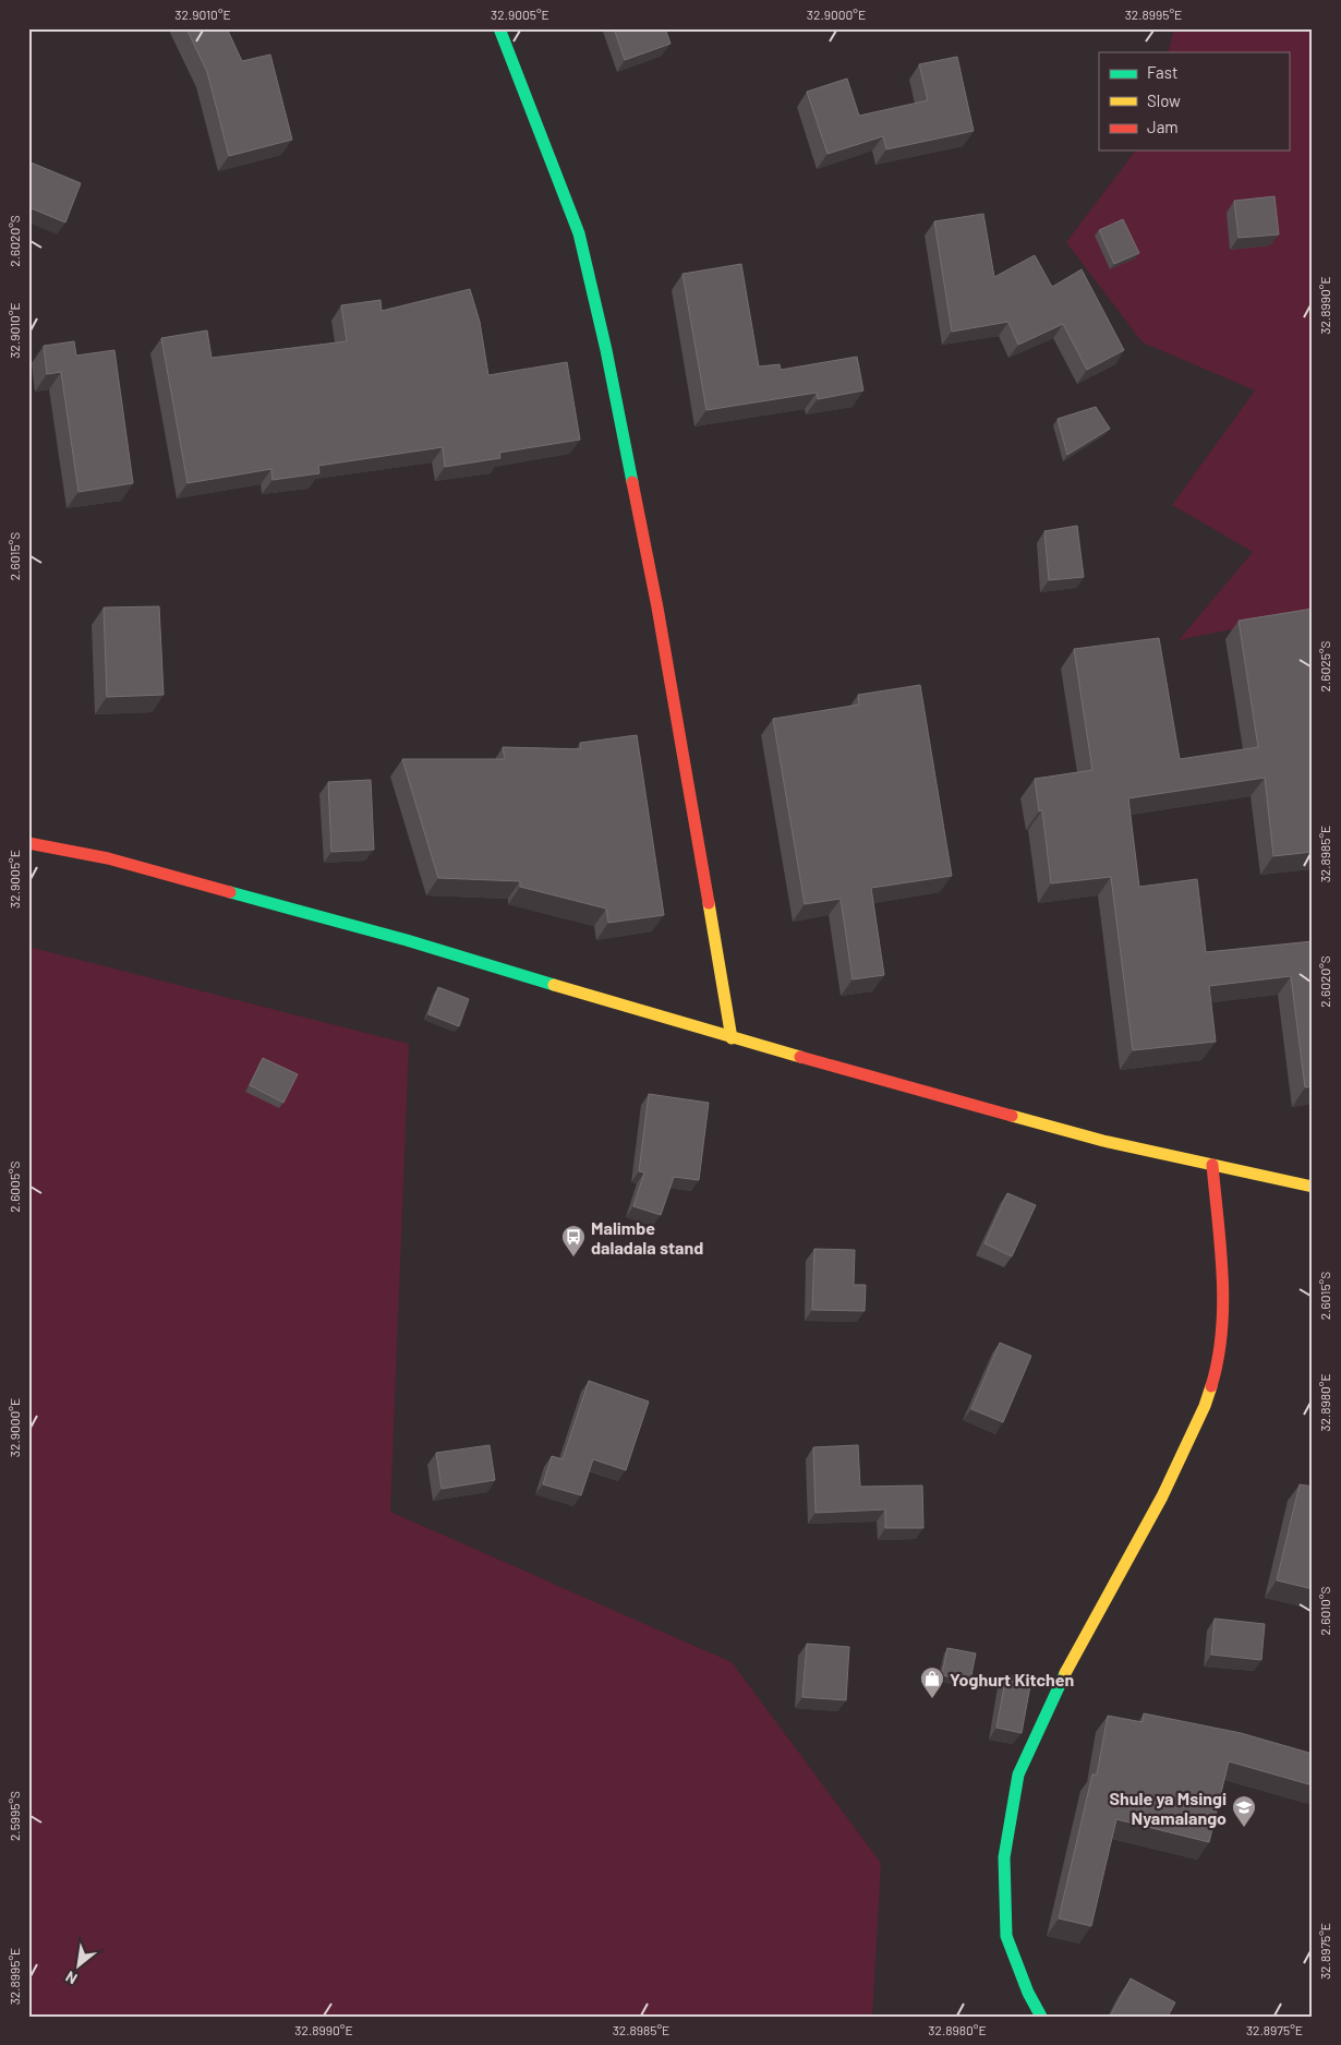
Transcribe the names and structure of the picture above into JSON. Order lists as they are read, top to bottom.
{
  "places": {
    "bus stop": ["Malimbe daladala stand"],
    "shop": ["Yoghurt Kitchen"],
    "school or university": ["Shule ya Msingi Nyamalango"]
  },
  "legend": ["Fast", "Slow", "Jam"],
  "north": "bottom left",
  "coordinates": [
    "32.9010°E",
    "32.9005°E",
    "32.9000°E",
    "32.8995°E",
    "2.6020°S",
    "32.8990°E",
    "2.6015°S",
    "2.6025°S",
    "32.8985°E",
    "2.6005°S",
    "32.8980°E",
    "2.6010°S",
    "2.5995°S",
    "32.8975°E"
  ]
}
